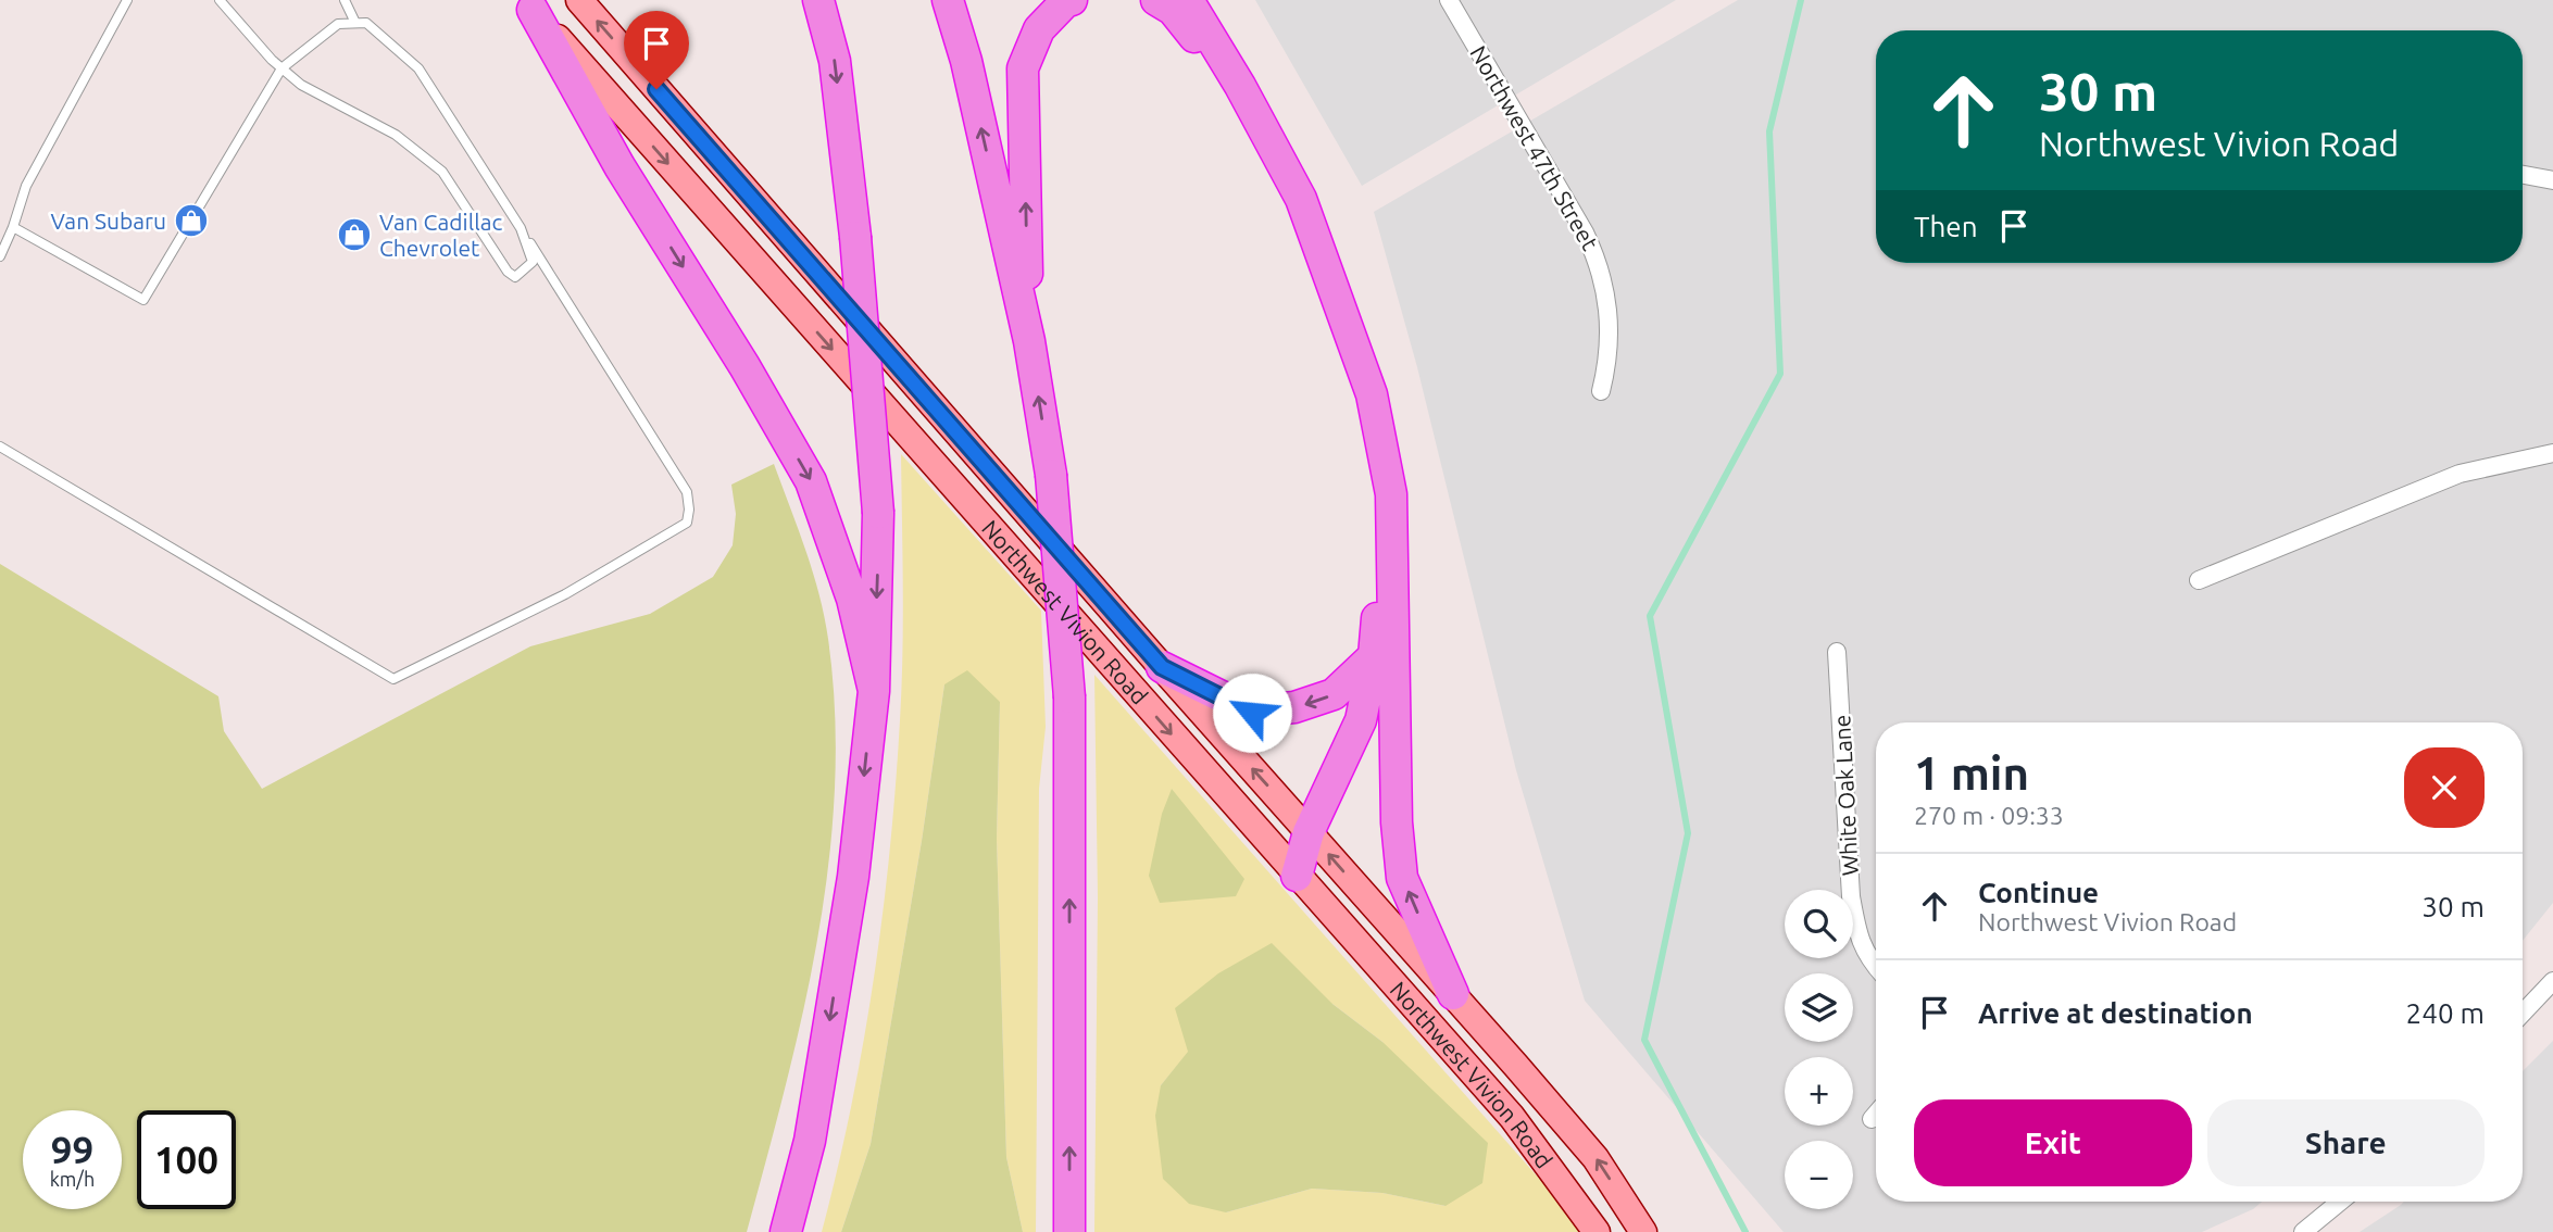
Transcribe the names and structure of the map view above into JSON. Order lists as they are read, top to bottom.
{
  "streets": {
    "main road": ["Northwest Vivion Road"],
    "street": ["Northwest 47th Street", "White Oak Lane"]
  },
  "places": {
    "shop": ["Van Subaru", "Van Cadillac Chevrolet"]
  },
  "page": {
    "turn": ["30 m", "Northwest Vivion Road"],
    "then": "Then",
    "heading": ["1 min", "270 m · 09:33"],
    "list": [
      {
        "name": "Continue",
        "note": "Northwest Vivion Road",
        "value": "30 m"
      },
      {
        "name": "Arrive at destination",
        "value": "240 m"
      }
    ],
    "map_buttons": ["+", "−"],
    "buttons": ["Exit", "Share"],
    "speed": "99 km/h",
    "limit": "100"
  }
}
